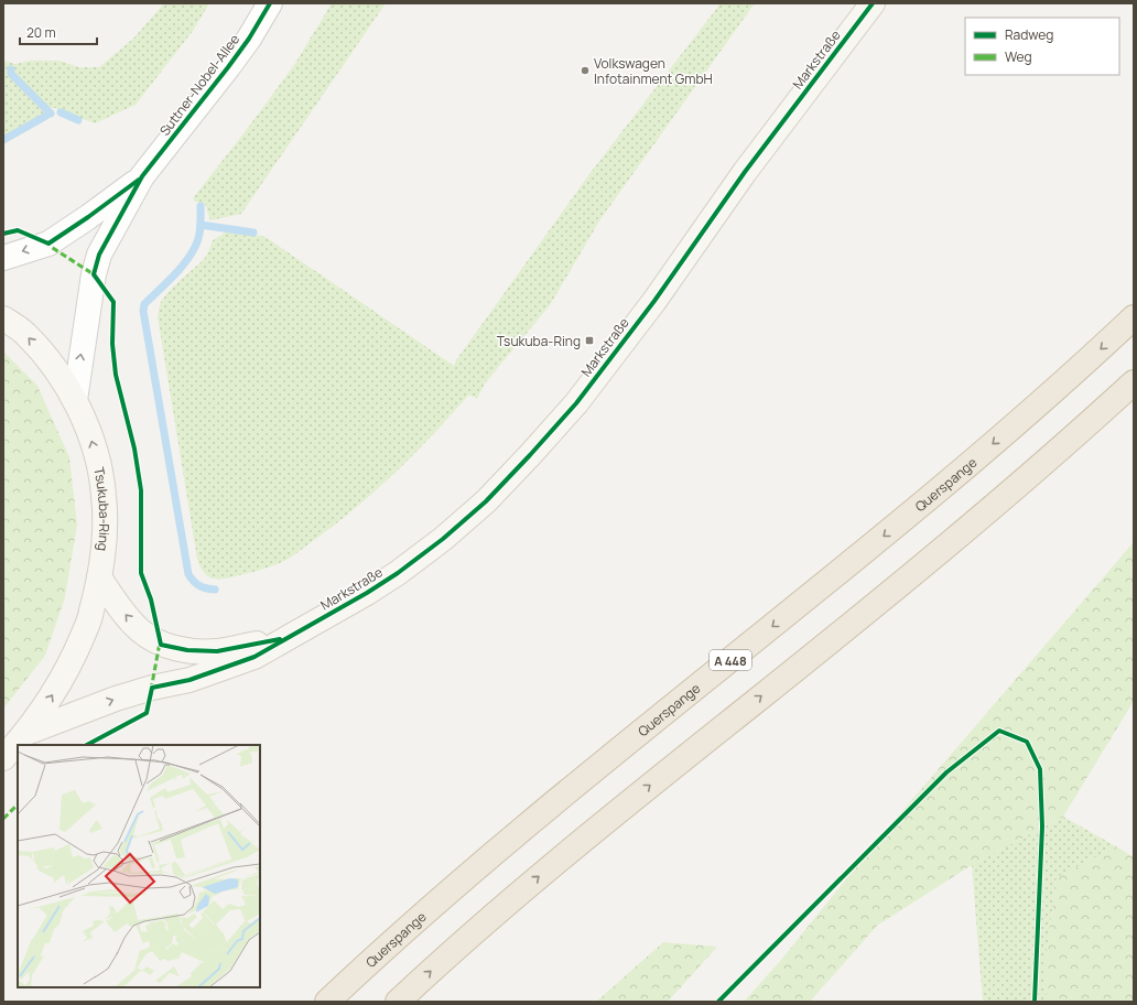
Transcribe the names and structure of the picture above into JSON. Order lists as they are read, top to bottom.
{
  "streets": {
    "highway": ["Querspange", "A 448"],
    "main road": ["Markstraße", "Tsukuba-Ring"],
    "street": ["Suttner-Nobel-Allee"]
  },
  "crossings": [
    ["Markstraße", "Tsukuba-Ring"],
    ["Suttner-Nobel-Allee", "Tsukuba-Ring"]
  ],
  "one_way": ["Tsukuba-Ring"],
  "places": {
    "other": ["Volkswagen Infotainment GmbH"],
    "transit": ["Tsukuba-Ring"]
  },
  "legend": ["Radweg", "Weg"],
  "scale_bar": "20 m"
}
